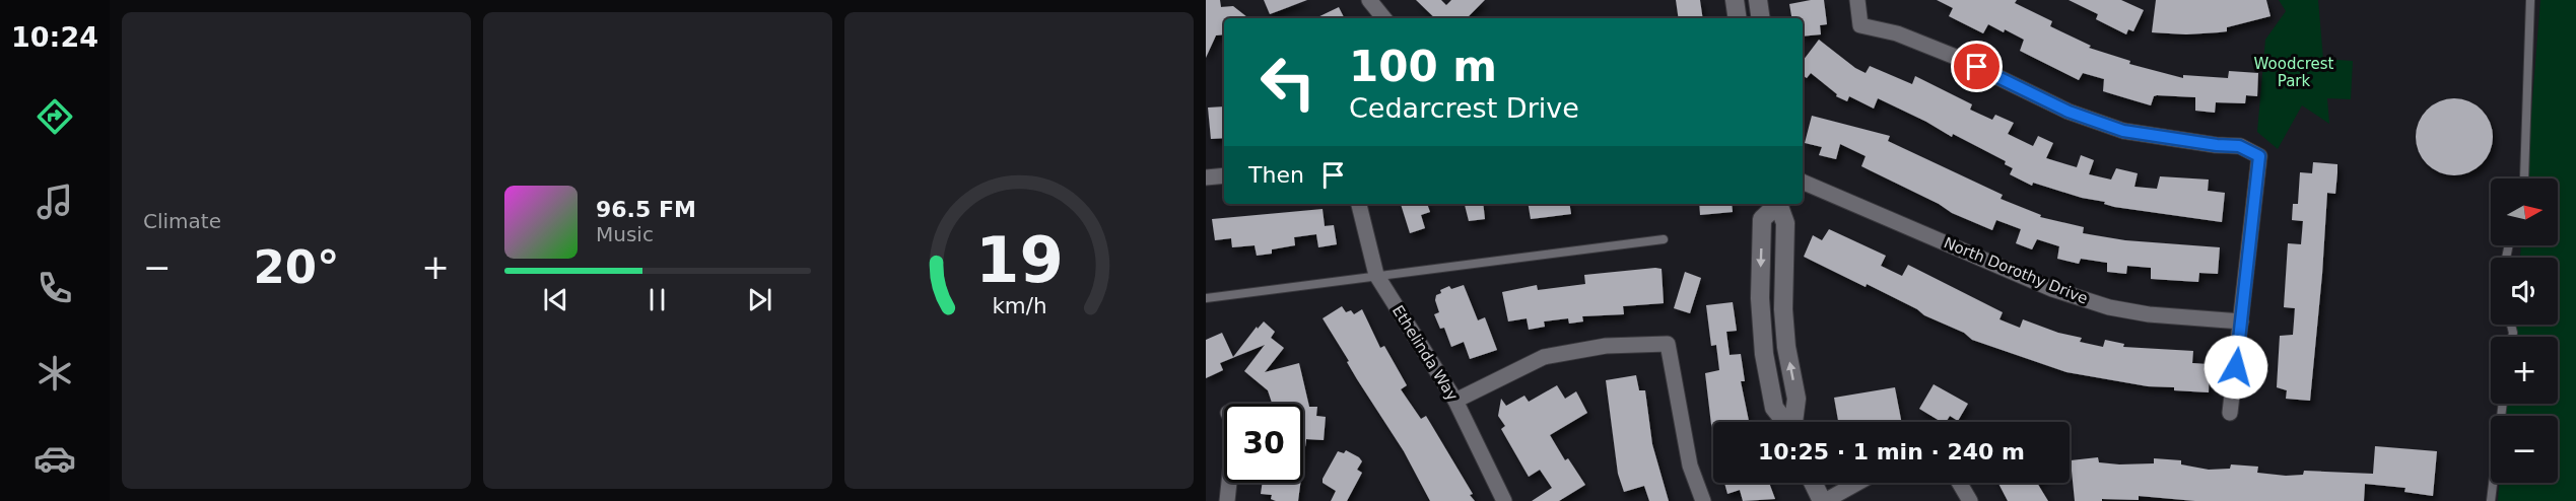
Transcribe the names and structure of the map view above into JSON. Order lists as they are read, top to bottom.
{
  "streets": {
    "street": ["North Dorothy Drive", "Ethelinda Way"]
  },
  "parks": ["Woodcrest Park"],
  "north": "right",
  "page": {
    "tabs": "10:24",
    "tile": "Climate",
    "turn": ["100 m", "Cedarcrest Drive"],
    "then": "Then",
    "map_buttons": ["+", "−"],
    "song": ["96.5 FM", "Music"],
    "heat": ["−", "20°", "+"],
    "limit": "30",
    "trip": "10:25 · 1 min · 240 m",
    "gauge": ["19", "km/h"]
  }
}
